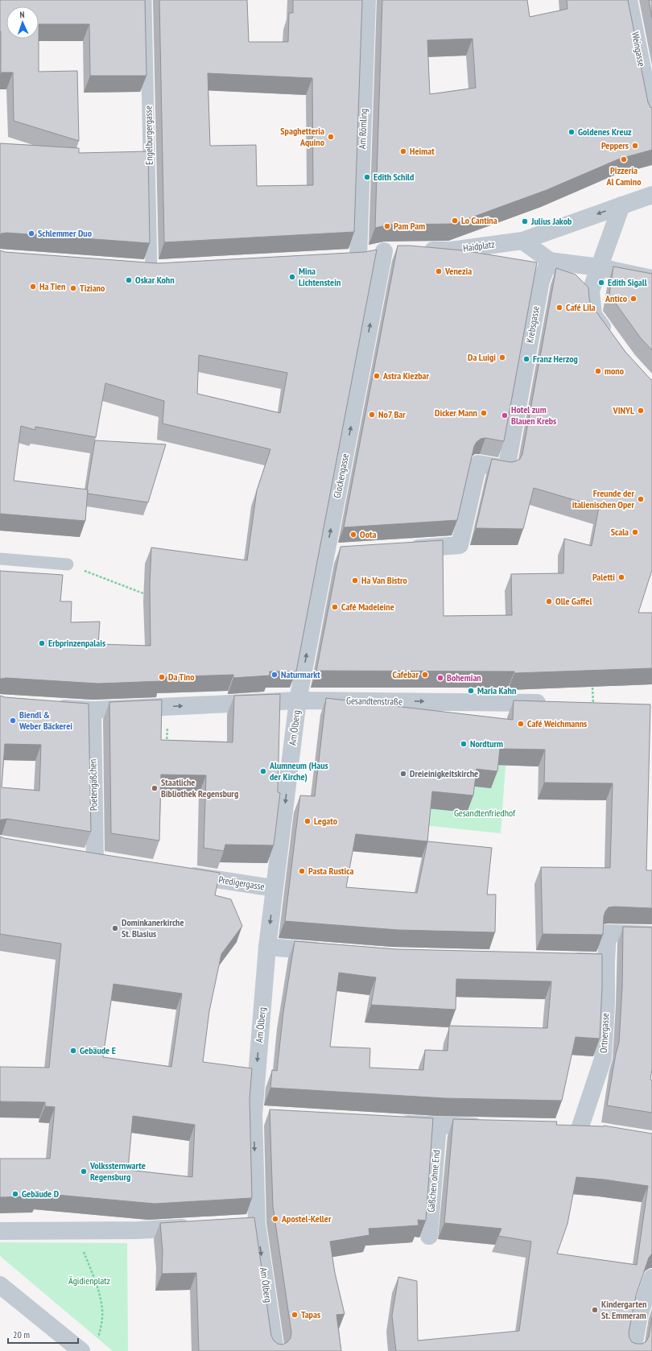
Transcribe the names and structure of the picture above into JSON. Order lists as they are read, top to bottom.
{
  "streets": {
    "street": [
      "Weingasse",
      "Am Römling",
      "Haidplatz",
      "Krebsgasse",
      "Glockengasse",
      "Gesandtenstraße",
      "Am Ölberg",
      "Poetengäßchen",
      "Predigergasse",
      "Ortnergasse",
      "Gäßchen ohne End"
    ],
    "lane": ["Engelburgergasse"]
  },
  "crossings": [
    ["Am Römling", "Haidplatz"],
    ["Haidplatz", "Glockengasse"],
    ["Glockengasse", "Gesandtenstraße"],
    ["Glockengasse", "Am Ölberg"],
    ["Gesandtenstraße", "Am Ölberg"],
    ["Gesandtenstraße", "Poetengäßchen"],
    ["Am Ölberg", "Predigergasse"]
  ],
  "one_way": ["Glockengasse", "Gesandtenstraße", "Am Ölberg"],
  "parks": ["Gesandtenfriedhof", "Ägidienplatz"],
  "places": [
    "Goldenes Kreuz",
    "Spaghetteria Aquino",
    "Peppers",
    "Heimat",
    "Pizzeria Al Camino",
    "Edith Schild",
    "Lo Cantina",
    "Julius Jakob",
    "Pam Pam",
    "Schlemmer Duo",
    "Venezia",
    "Mina Lichtenstein",
    "Oskar Kohn",
    "Edith Sigall",
    "Ha Tien",
    "Tiziano",
    "Antico",
    "Café Lila",
    "Da Luigi",
    "Franz Herzog",
    "mono",
    "Astra Kiezbar",
    "VINYL",
    "Dicker Mann",
    "No7 Bar",
    "Hotel zum Blauen Krebs",
    "Freunde der italienischen Oper",
    "Scala",
    "Oota",
    "Paletti",
    "Ha Van Bistro",
    "Olle Gaffel",
    "Café Madeleine",
    "Erbprinzenpalais",
    "Naturmarkt",
    "Cafebar",
    "Da Tino",
    "Bohemian",
    "Maria Kahn",
    "Biendl & Weber Bäckerei",
    "Café Weichmanns",
    "Nordturm",
    "Alumneum (Haus der Kirche)",
    "Dreieinigkeitskirche",
    "Staatliche Bibliothek Regensburg",
    "Legato",
    "Pasta Rustica",
    "Dominkanerkirche St. Blasius",
    "Gebäude E",
    "Volkssternwarte Regensburg",
    "Gebäude D",
    "Apostel-Keller",
    "Kindergarten St. Emmeram",
    "Tapas"
  ],
  "scale_bar": "20 m",
  "north": "top"
}
